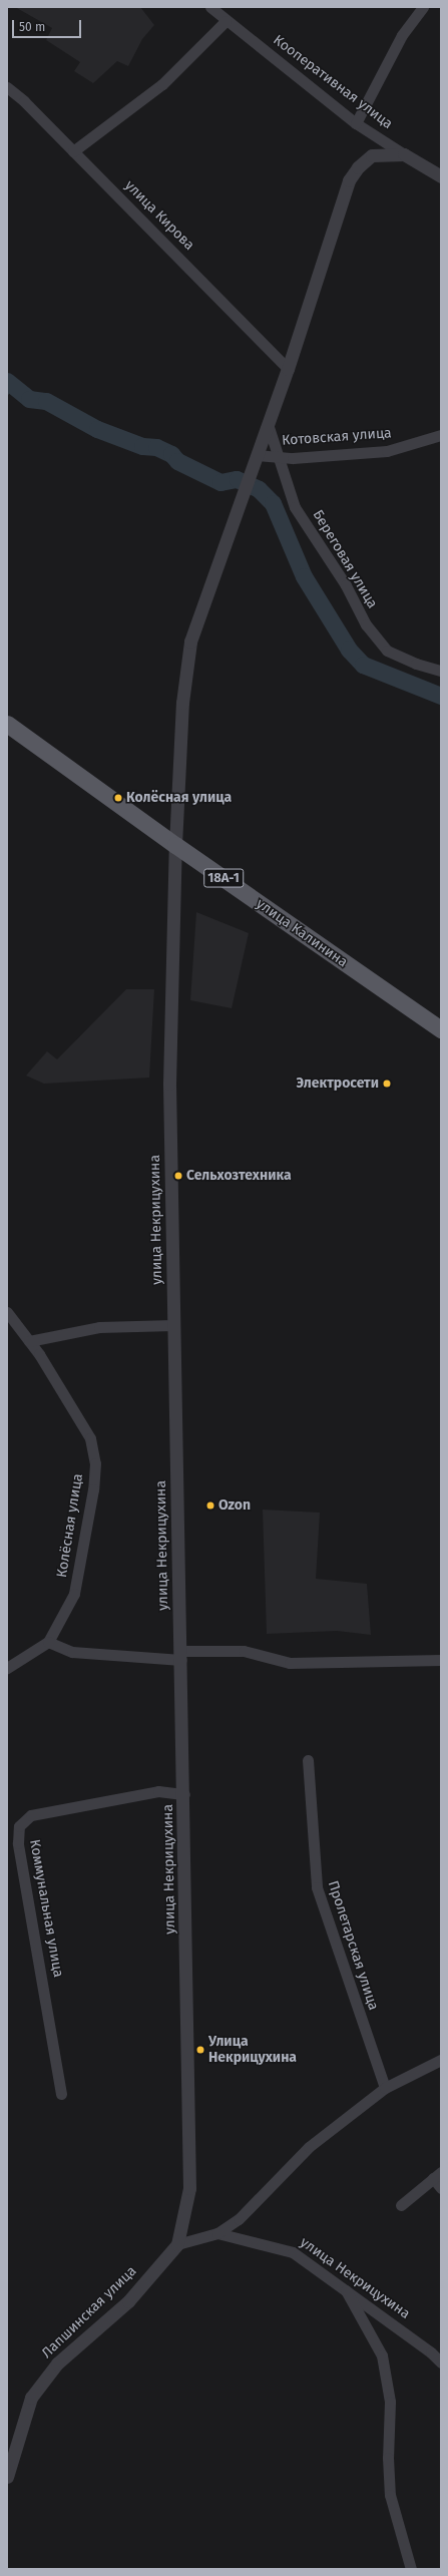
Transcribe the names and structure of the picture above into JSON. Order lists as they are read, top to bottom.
{
  "streets": {
    "main road": ["18А-1", "улица Калинина"],
    "street": [
      "Кооперативная улица",
      "улица Кирова",
      "Котовская улица",
      "Береговая улица",
      "улица Некрицухина",
      "Колёсная улица",
      "Коммунальная улица",
      "Пролетарская улица",
      "Лапшинская улица"
    ]
  },
  "crossings": [
    ["Котовская улица", "Береговая улица"],
    ["Котовская улица", "улица Некрицухина"],
    ["улица Калинина", "улица Некрицухина"],
    ["улица Некрицухина", "Коммунальная улица"],
    ["улица Некрицухина", "Лапшинская улица"]
  ],
  "places": [
    "Колёсная улица",
    "Электросети",
    "Сельхозтехника",
    "Ozon",
    "Улица Некрицухина"
  ],
  "scale_bar": "50 m"
}
